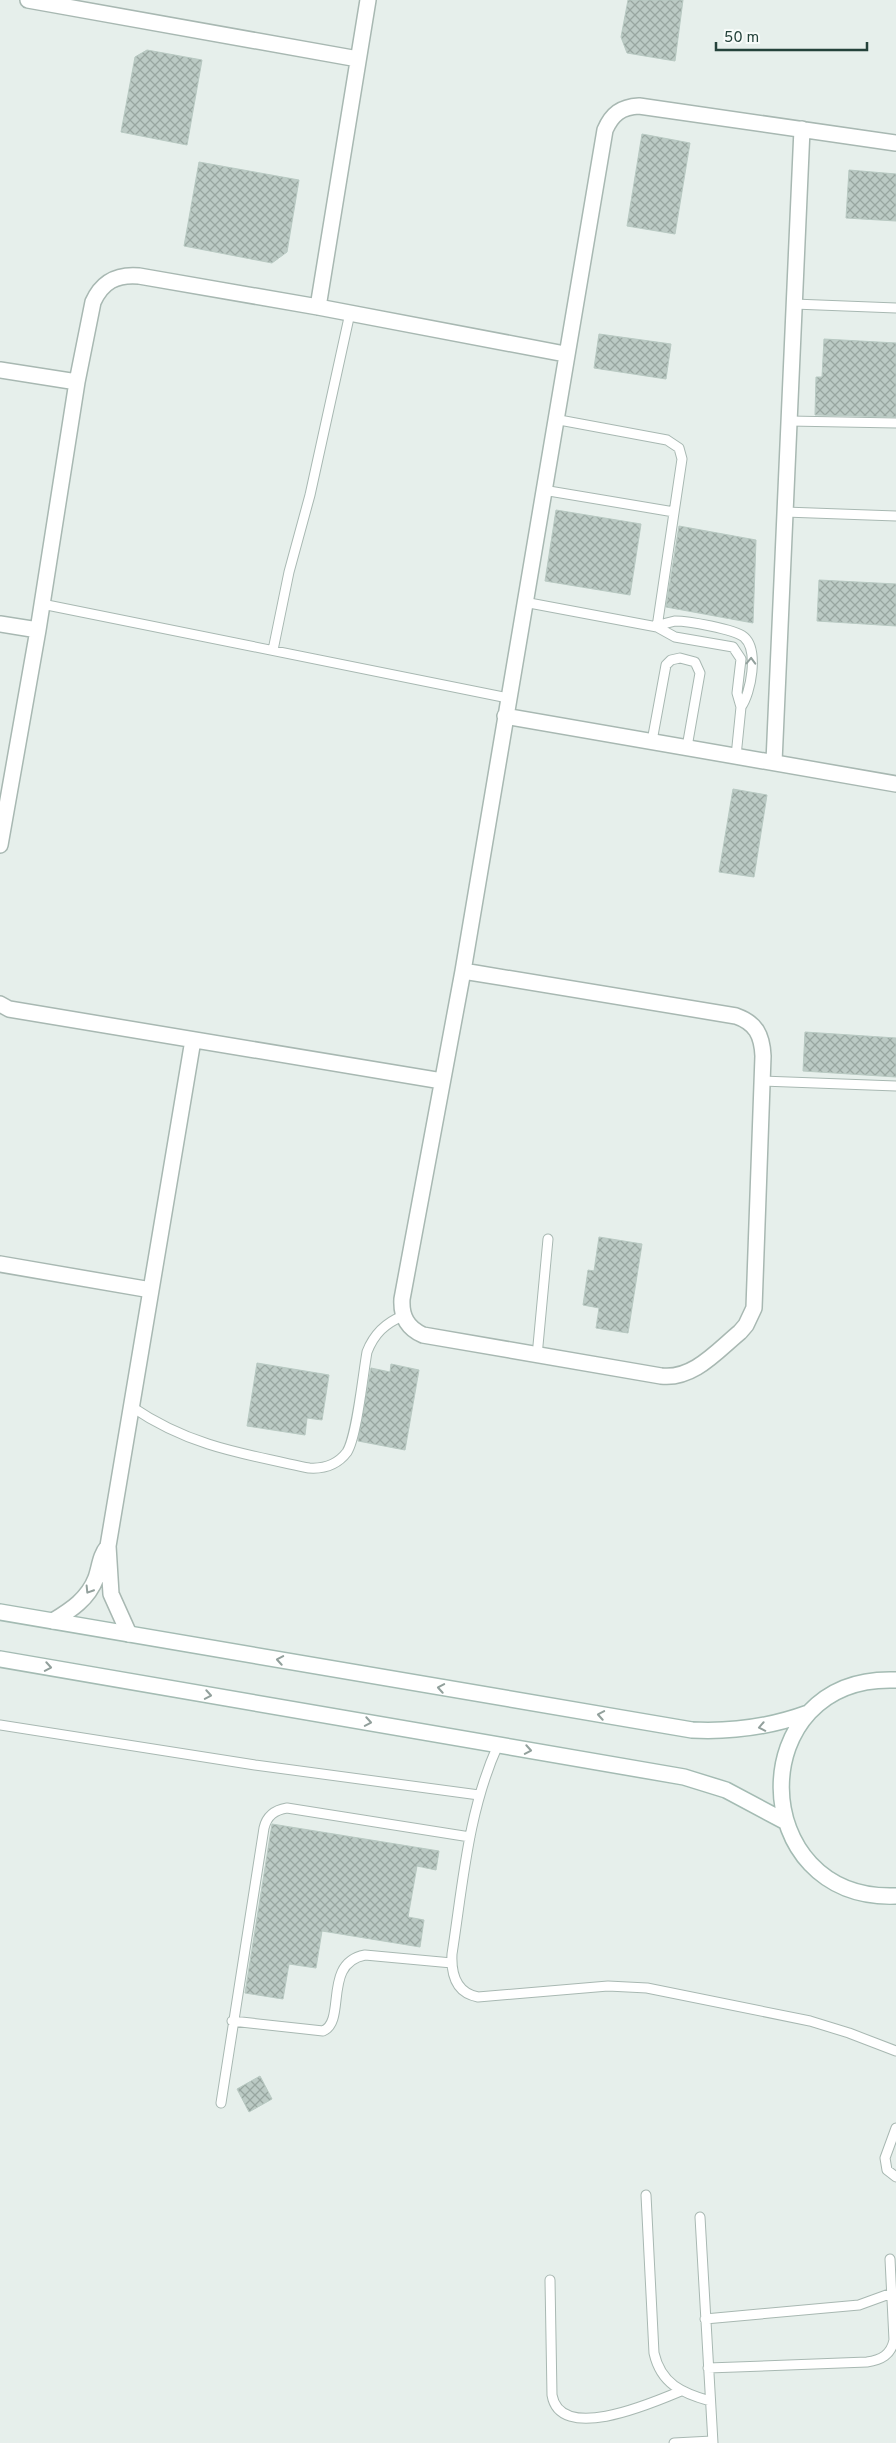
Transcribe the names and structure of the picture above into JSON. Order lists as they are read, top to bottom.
{
  "scale_bar": "50 m"
}
